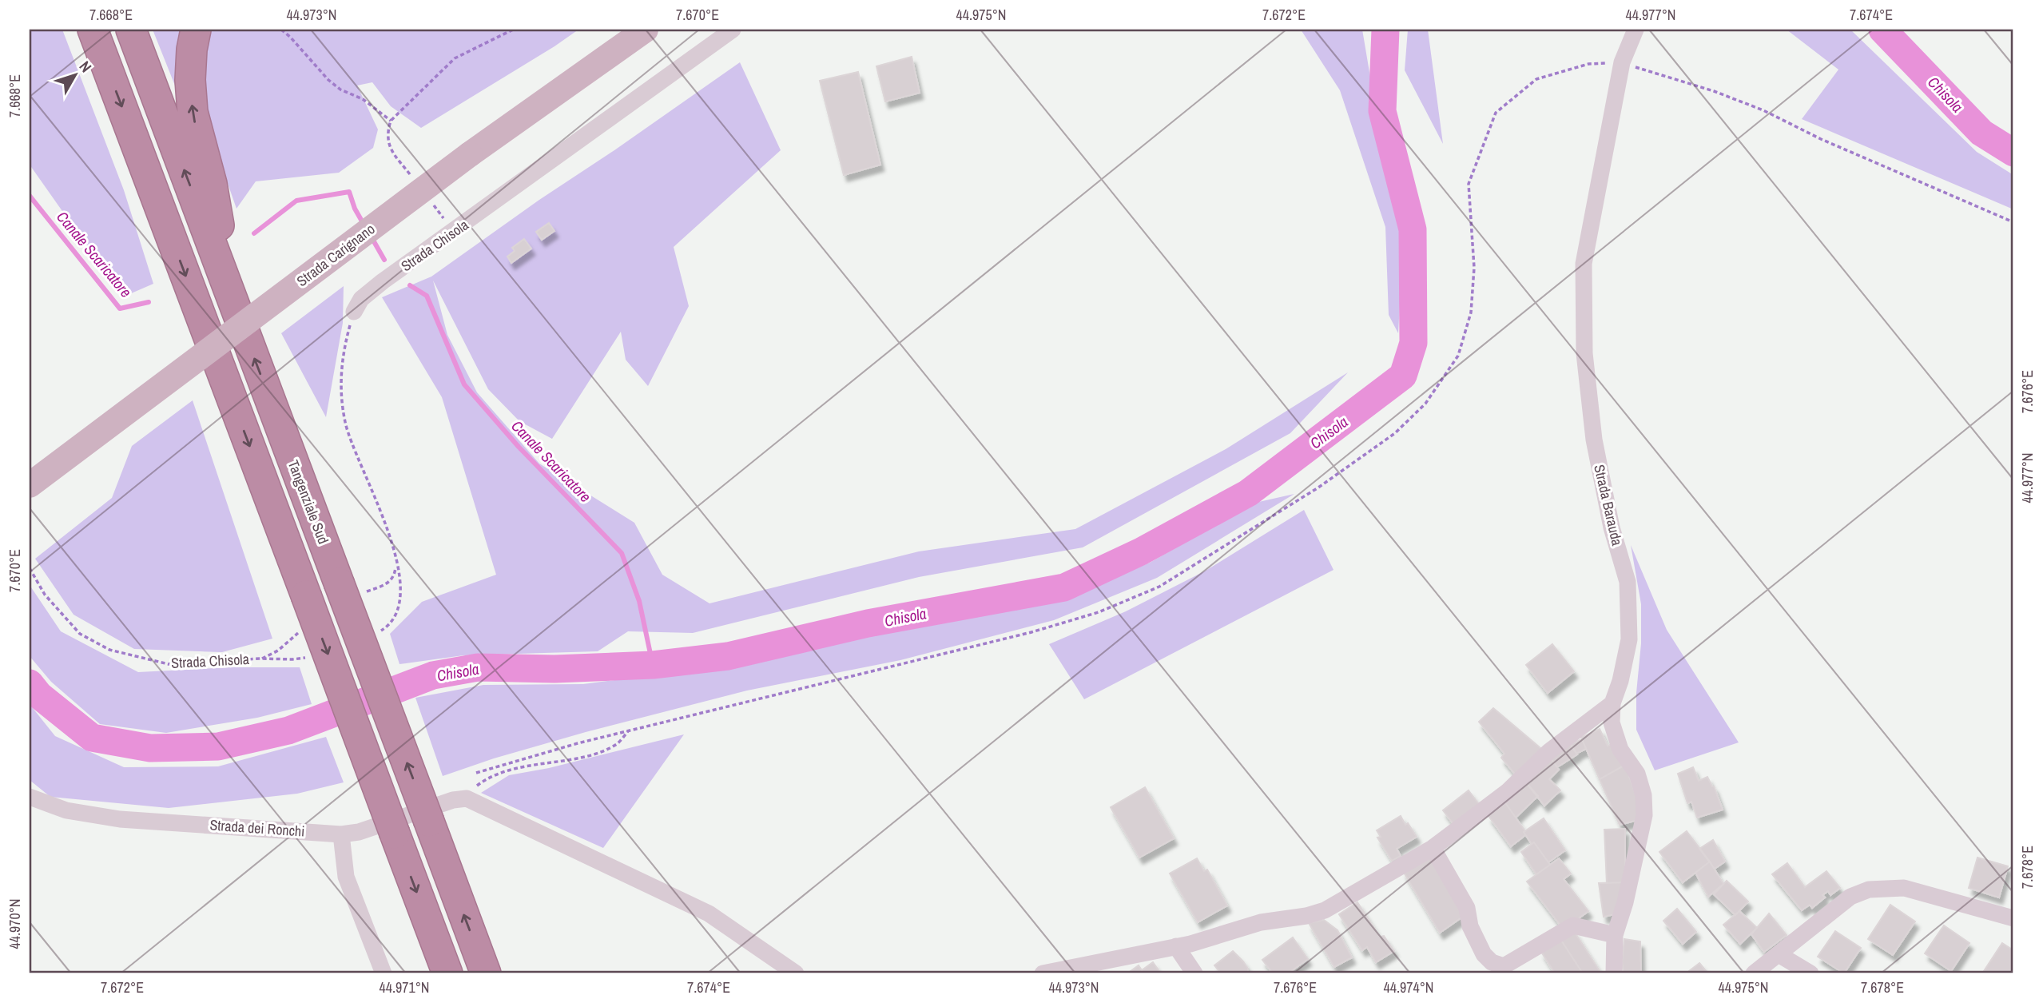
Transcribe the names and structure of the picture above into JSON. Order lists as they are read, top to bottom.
{
  "streets": {
    "highway": ["Tangenziale Sud"],
    "main road": ["Strada Carignano"],
    "street": ["Strada Chisola", "Strada Barauda", "Strada dei Ronchi"]
  },
  "water": ["Chisola", "Canale Scaricatore"],
  "north": "top right",
  "coordinates": [
    "7.668°E",
    "44.973°N",
    "7.670°E",
    "44.975°N",
    "7.672°E",
    "44.977°N",
    "7.674°E",
    "7.676°E",
    "7.678°E",
    "44.970°N",
    "44.971°N",
    "44.974°N"
  ]
}
